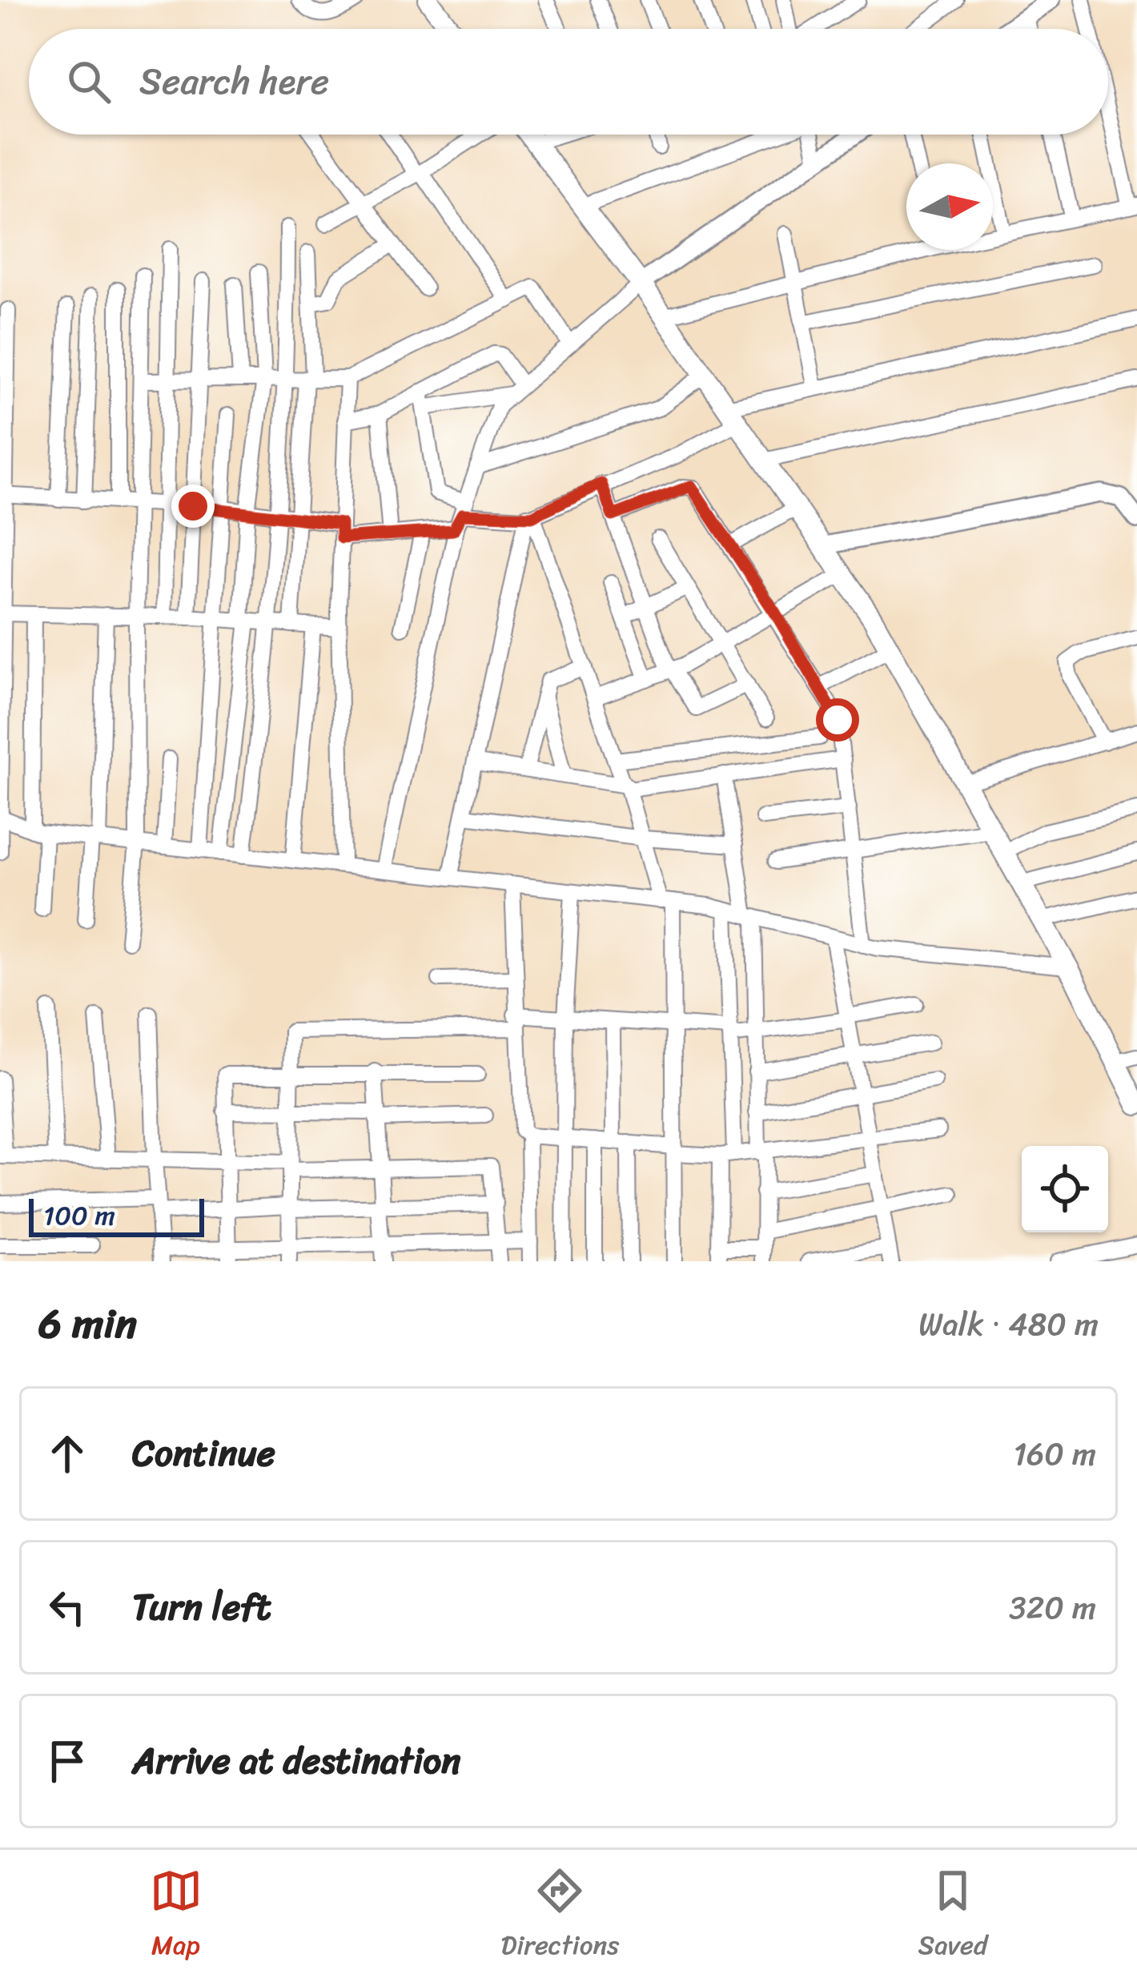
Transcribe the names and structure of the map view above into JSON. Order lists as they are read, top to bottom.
{
  "scale_bar": "100 m",
  "north": "right",
  "page": {
    "search": "Search here",
    "scale": "100 m",
    "heading": ["6 min", "Walk · 480 m"],
    "list": [
      ["Continue", "160 m"],
      ["Turn left", "320 m"],
      "Arrive at destination"
    ],
    "nav": ["Map", "Directions", "Saved"]
  }
}
